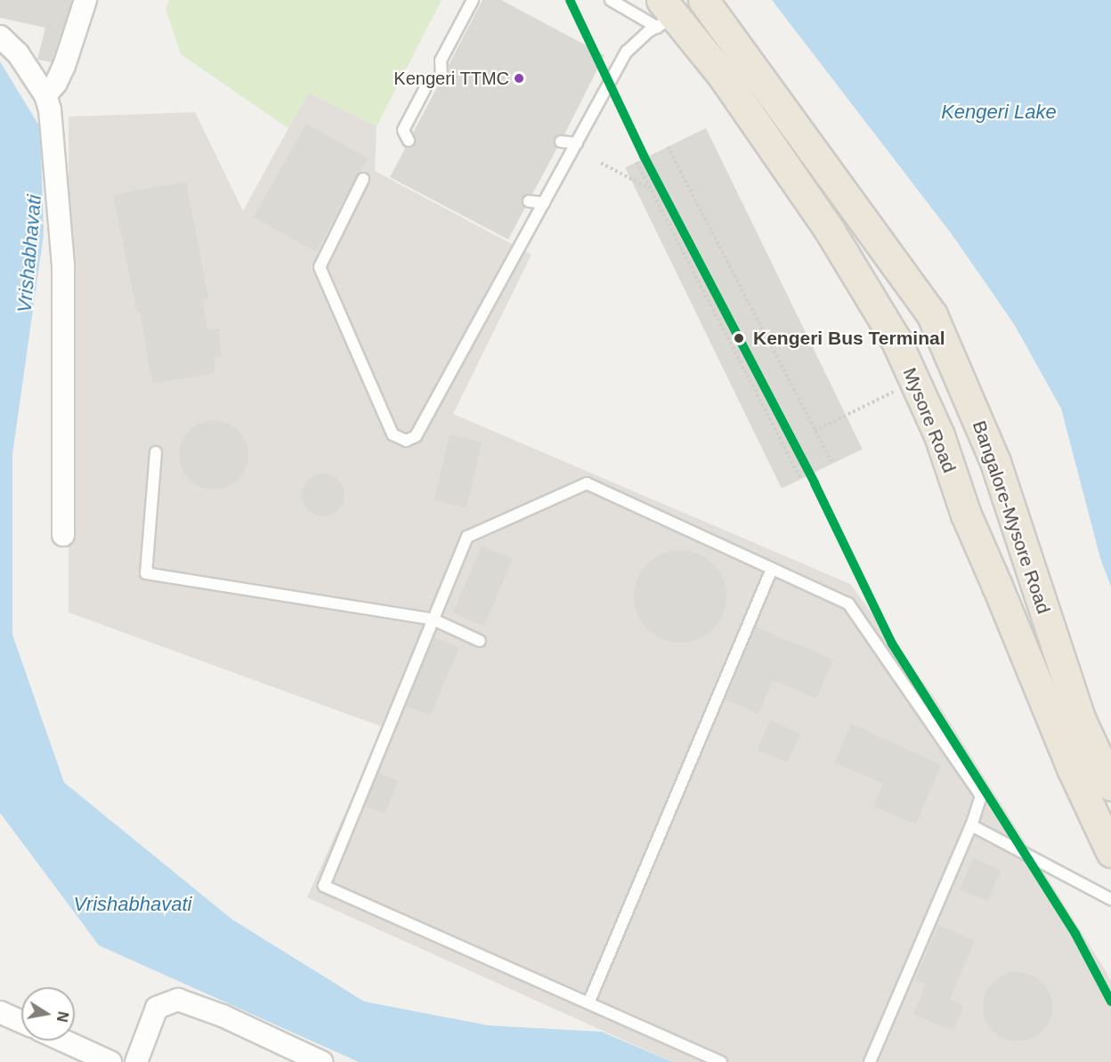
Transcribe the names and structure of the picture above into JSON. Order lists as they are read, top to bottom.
{
  "streets": {
    "highway": ["Mysore Road", "Bangalore-Mysore Road"]
  },
  "water": ["Kengeri Lake", "Vrishabhavati"],
  "places": ["Kengeri TTMC", "Kengeri Bus Terminal"],
  "north": "right"
}
